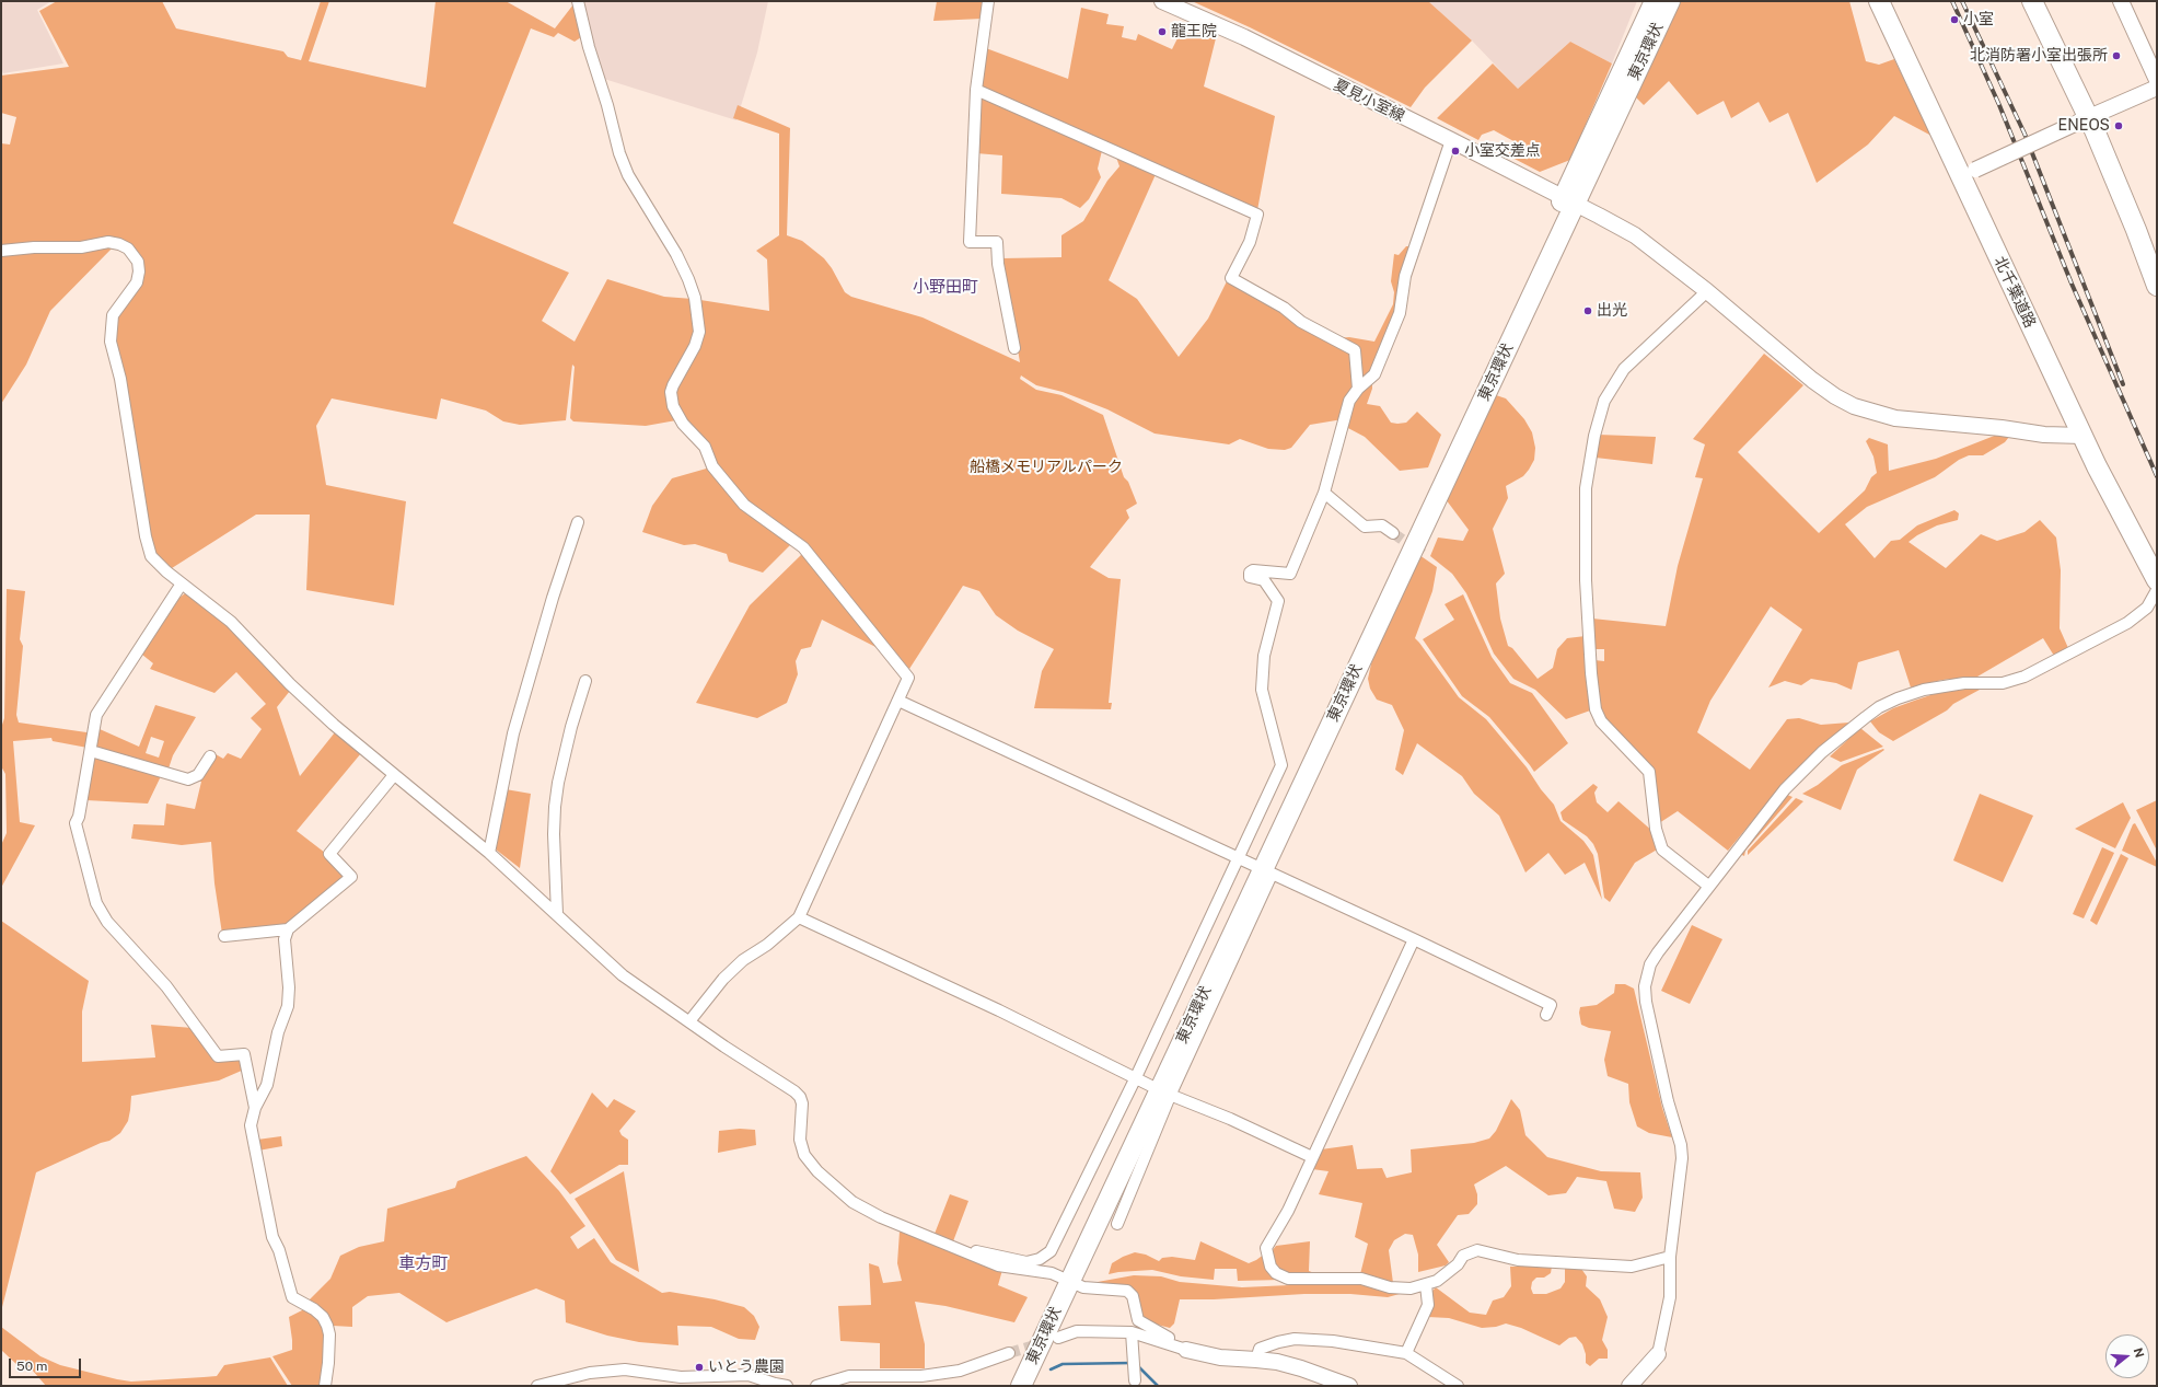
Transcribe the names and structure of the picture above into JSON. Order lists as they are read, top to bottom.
{
  "streets": {
    "highway": ["東京環状", "北千葉道路"],
    "street": ["夏見小室線"]
  },
  "crossings": [
    ["東京環状", "夏見小室線"],
    ["夏見小室線", "北千葉道路"]
  ],
  "districts": ["小野田町", "車方町"],
  "parks": ["船橋メモリアルパーク"],
  "places": [
    "小室",
    "龍王院",
    "北消防署小室出張所",
    "ENEOS",
    "小室交差点",
    "出光",
    "いとう農園"
  ],
  "scale_bar": "50 m",
  "north": "right"
}
